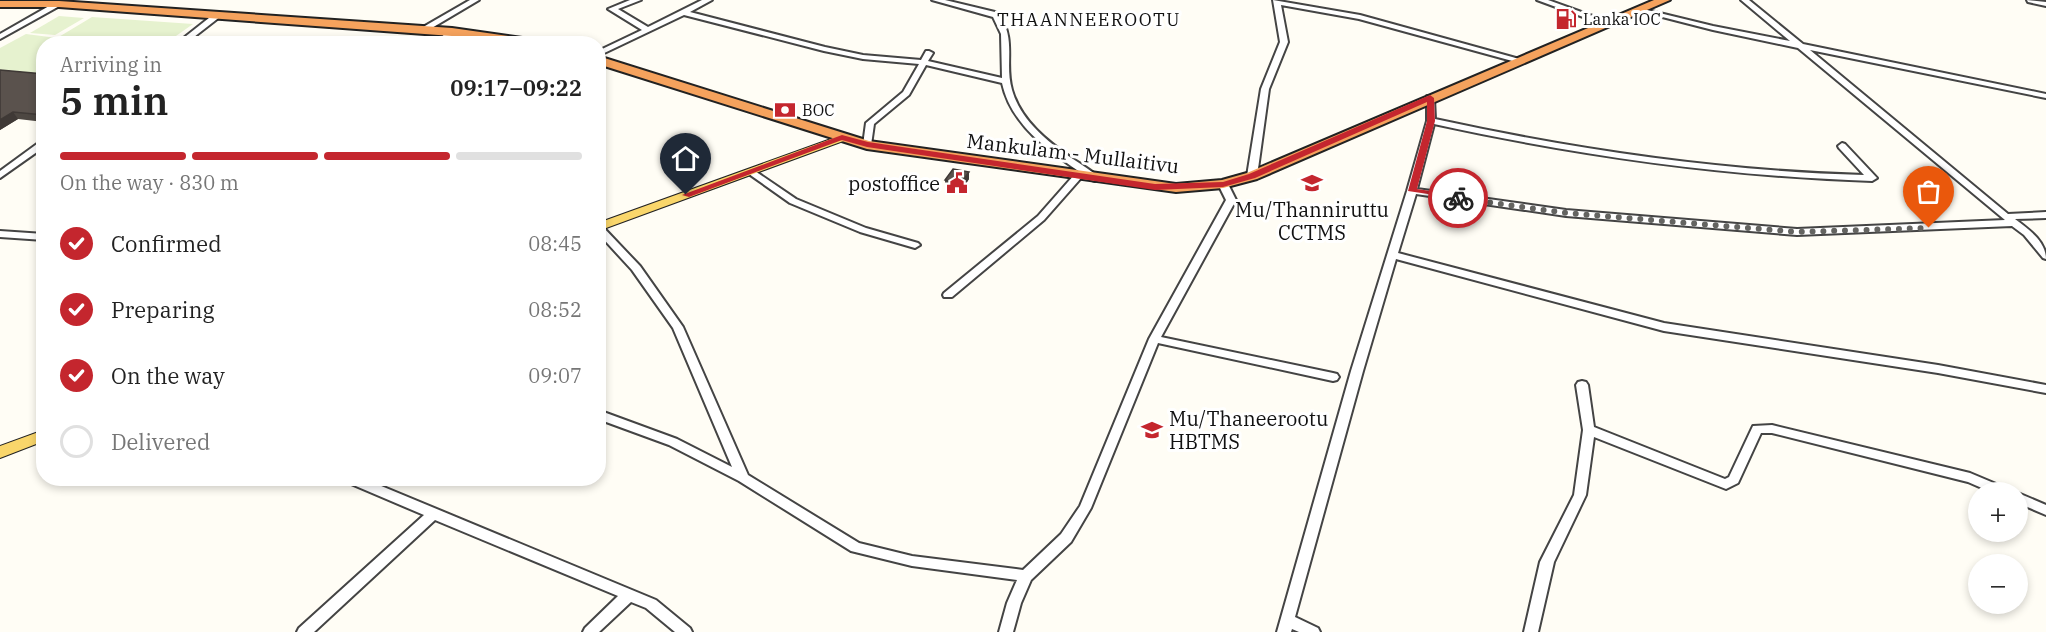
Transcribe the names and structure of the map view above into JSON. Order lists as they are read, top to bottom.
{
  "streets": {
    "highway": ["Mankulam - Mullaitivu"]
  },
  "districts": ["THAANNEEROOTU"],
  "places": {
    "fuel station": ["Lanka IOC"],
    "bank": ["BOC"],
    "public building": ["postoffice"],
    "school or university": ["Mu/Thanniruttu CCTMS", "Mu/Thaneerootu HBTMS"]
  },
  "page": {
    "heading": ["5 min", "Arriving in", "09:17–09:22"],
    "bar": "On the way · 830 m",
    "list": [
      ["Confirmed", "08:45"],
      ["Preparing", "08:52"],
      ["On the way", "09:07"],
      "Delivered"
    ],
    "map_buttons": ["+", "−"]
  }
}
